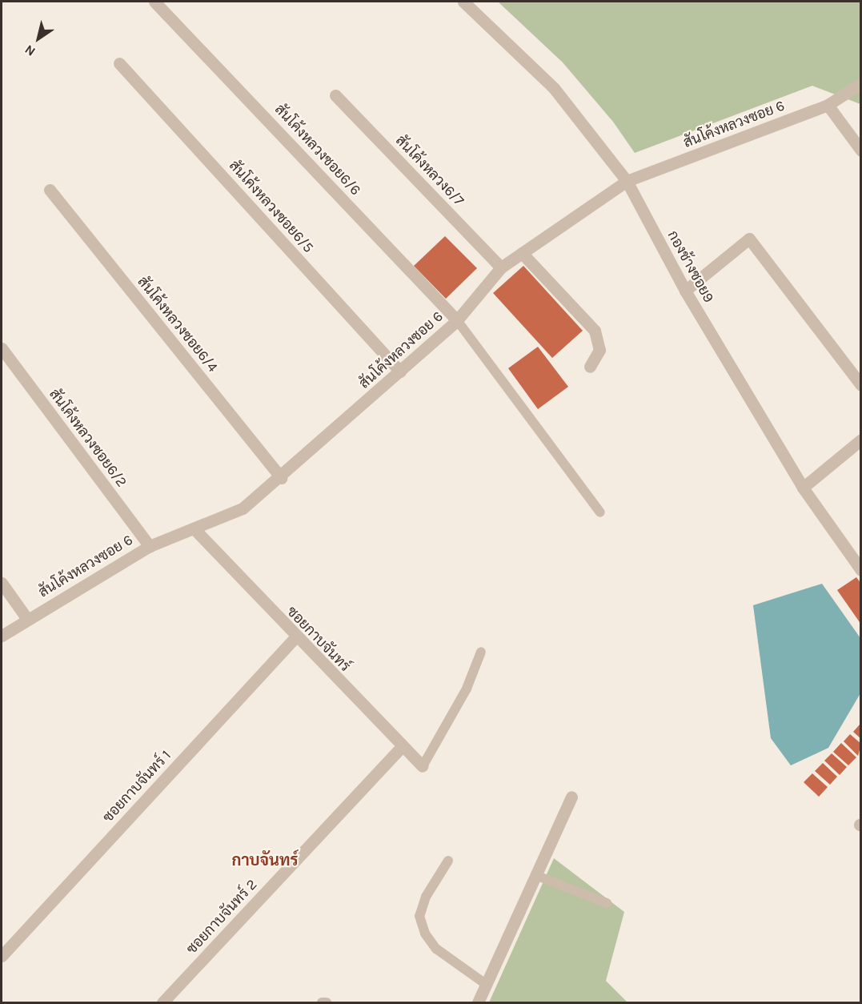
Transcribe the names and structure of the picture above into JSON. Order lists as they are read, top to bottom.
{
  "streets": {
    "street": [
      "สันโค้งหลวงซอย 6",
      "สันโค้งหลวงซอย6/6",
      "สันโค้งหลวง6/7",
      "สันโค้งหลวงซอย6/5",
      "กองช้างซอย9",
      "สันโค้งหลวงซอย6/4",
      "สันโค้งหลวงซอย6/2",
      "ซอยกาบจันทร์",
      "ซอยกาบจันทร์ 1",
      "ซอยกาบจันทร์ 2"
    ]
  },
  "crossings": [
    ["สันโค้งหลวงซอย 6", "สันโค้งหลวงซอย6/6"],
    ["สันโค้งหลวงซอย 6", "สันโค้งหลวง6/7"],
    ["สันโค้งหลวงซอย 6", "สันโค้งหลวงซอย6/5"],
    ["สันโค้งหลวงซอย 6", "กองช้างซอย9"],
    ["สันโค้งหลวงซอย 6", "สันโค้งหลวงซอย6/4"],
    ["สันโค้งหลวงซอย 6", "สันโค้งหลวงซอย6/2"],
    ["สันโค้งหลวงซอย 6", "ซอยกาบจันทร์"],
    ["ซอยกาบจันทร์", "ซอยกาบจันทร์ 1"],
    ["ซอยกาบจันทร์", "ซอยกาบจันทร์ 2"]
  ],
  "districts": ["กาบจันทร์"],
  "north": "bottom left"
}
